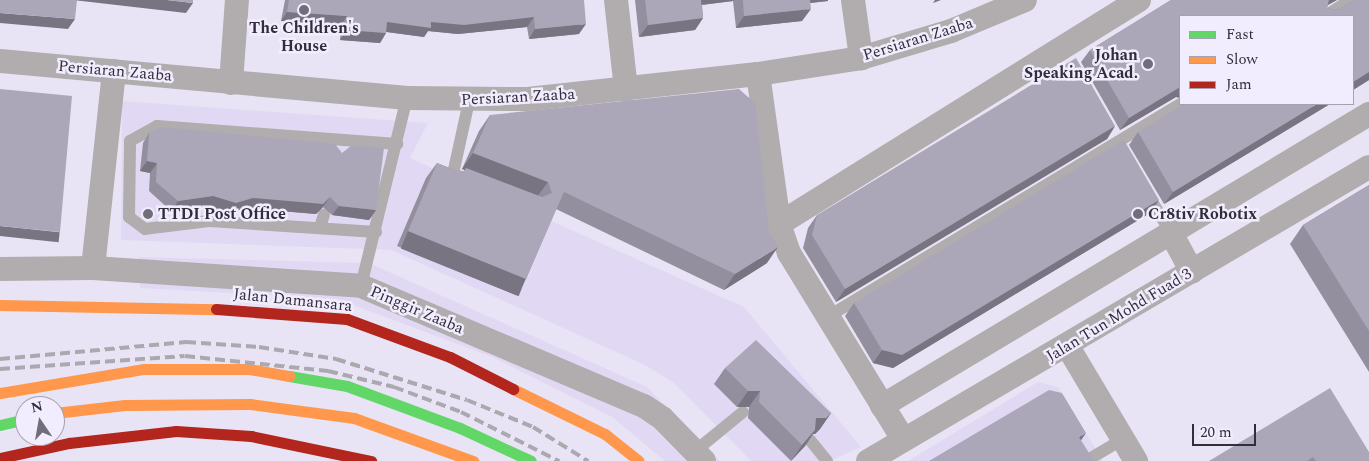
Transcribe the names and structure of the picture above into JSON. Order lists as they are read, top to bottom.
{
  "streets": {
    "main road": ["Jalan Damansara"],
    "street": ["Persiaran Zaaba", "Pinggir Zaaba", "Jalan Tun Mohd Fuad 3"]
  },
  "places": [
    "The Children's House",
    "Johan Speaking Acad.",
    "TTDI Post Office",
    "Cr8tiv Robotix"
  ],
  "legend": ["Fast", "Slow", "Jam"],
  "scale_bar": "20 m",
  "north": "top"
}
